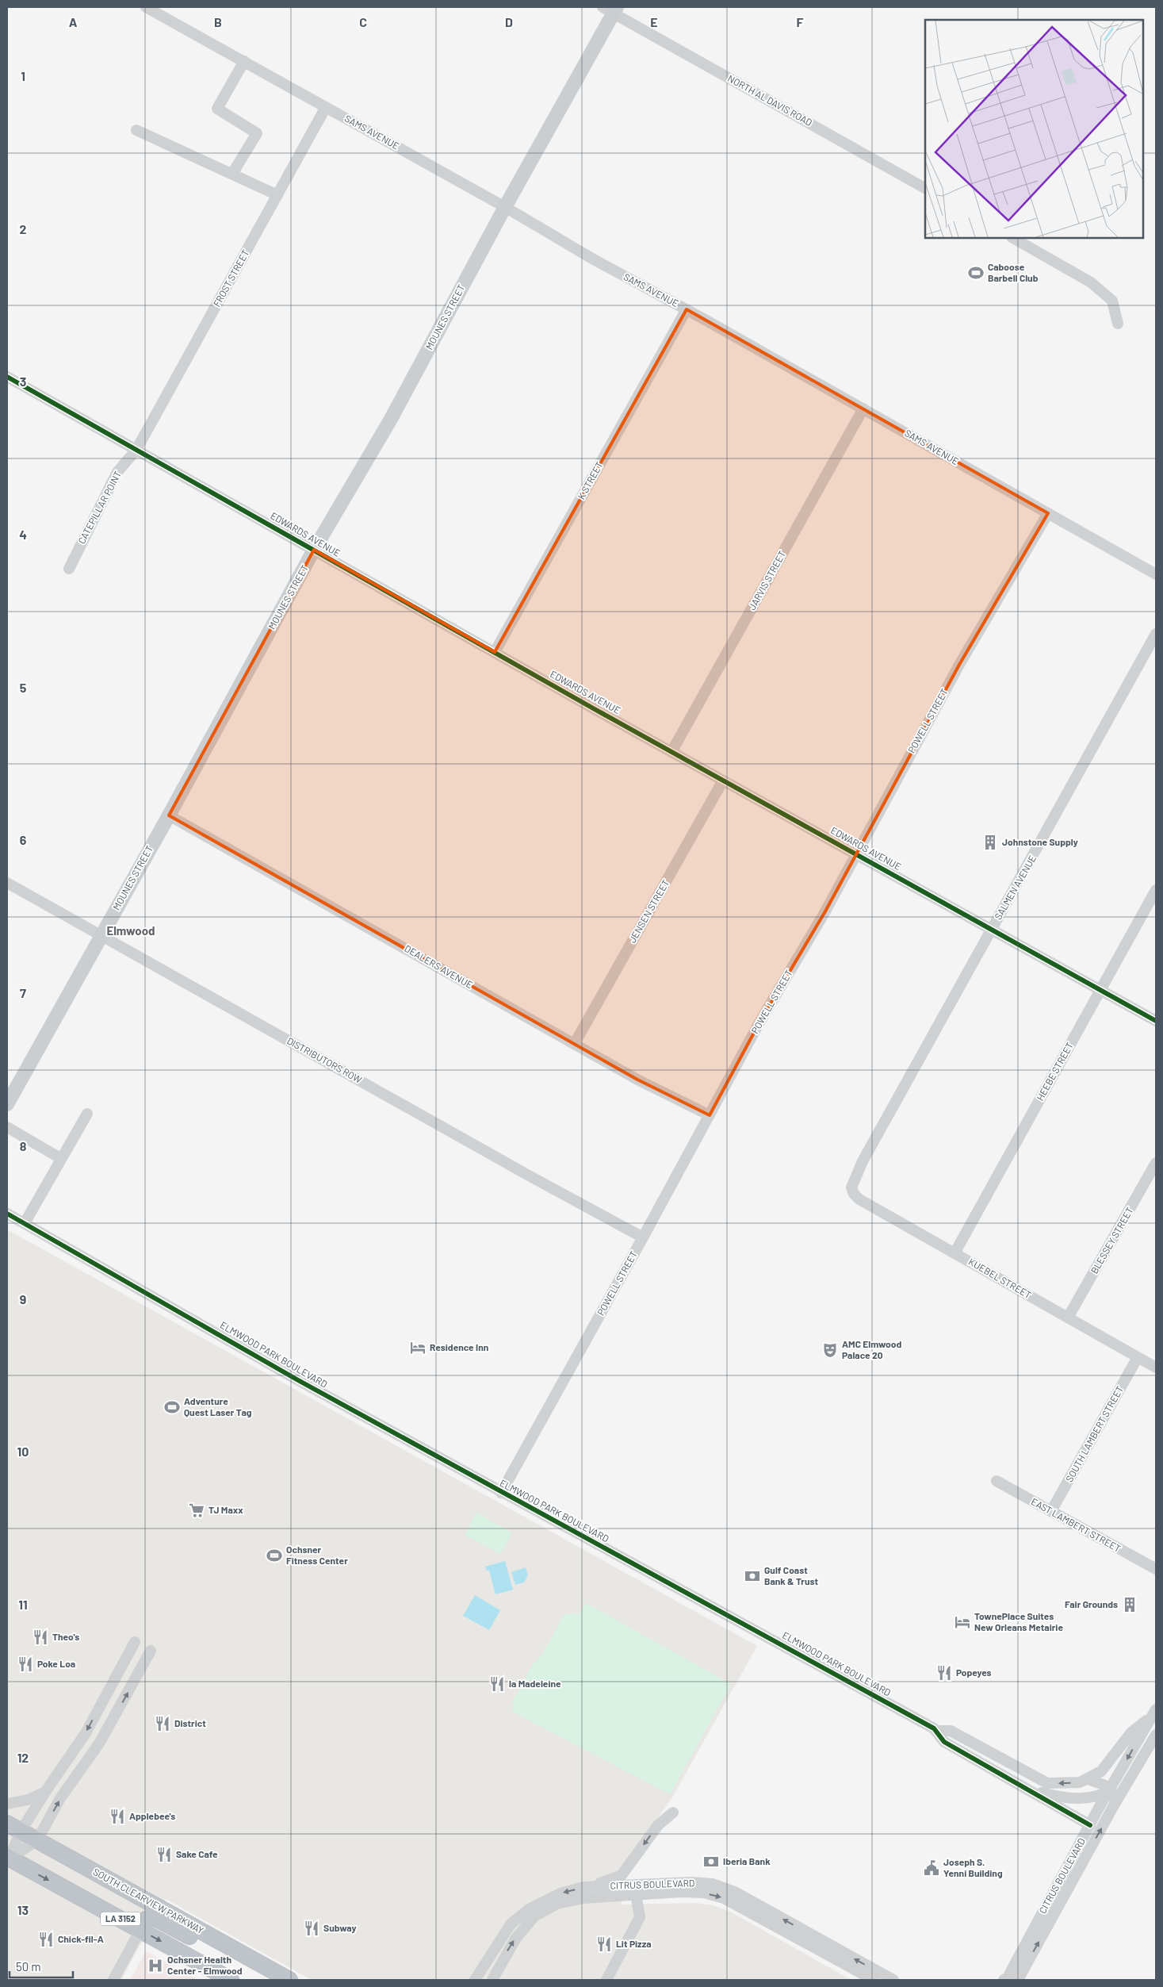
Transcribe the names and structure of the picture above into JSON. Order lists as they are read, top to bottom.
{
  "streets": {
    "highway": ["SOUTH CLEARVIEW PARKWAY", "LA 3152"],
    "main road": ["MOUNES STREET"],
    "street": [
      "NORTH AL DAVIS ROAD",
      "SAMS AVENUE",
      "FROST STREET",
      "K STREET",
      "CATEPILLAR POINT",
      "EDWARDS AVENUE",
      "JARVIS STREET",
      "POWELL STREET",
      "SALMEN AVENUE",
      "JENSEN STREET",
      "DEALERS AVENUE",
      "DISTRIBUTORS ROW",
      "HEEBE STREET",
      "BLESSEY STREET",
      "KUEBEL STREET",
      "ELMWOOD PARK BOULEVARD",
      "SOUTH LAMBERT STREET",
      "EAST LAMBERT STREET",
      "CITRUS BOULEVARD"
    ]
  },
  "crossings": [
    ["NORTH AL DAVIS ROAD", "MOUNES STREET"],
    ["SAMS AVENUE", "FROST STREET"],
    ["SAMS AVENUE", "MOUNES STREET"],
    ["SAMS AVENUE", "K STREET"],
    ["SAMS AVENUE", "JARVIS STREET"],
    ["SAMS AVENUE", "POWELL STREET"],
    ["FROST STREET", "CATEPILLAR POINT"],
    ["FROST STREET", "EDWARDS AVENUE"],
    ["MOUNES STREET", "EDWARDS AVENUE"],
    ["MOUNES STREET", "DEALERS AVENUE"],
    ["MOUNES STREET", "DISTRIBUTORS ROW"],
    ["K STREET", "EDWARDS AVENUE"],
    ["CATEPILLAR POINT", "EDWARDS AVENUE"],
    ["EDWARDS AVENUE", "JARVIS STREET"],
    ["EDWARDS AVENUE", "POWELL STREET"],
    ["EDWARDS AVENUE", "SALMEN AVENUE"],
    ["EDWARDS AVENUE", "JENSEN STREET"],
    ["EDWARDS AVENUE", "HEEBE STREET"],
    ["POWELL STREET", "DEALERS AVENUE"],
    ["POWELL STREET", "DISTRIBUTORS ROW"],
    ["POWELL STREET", "ELMWOOD PARK BOULEVARD"],
    ["SALMEN AVENUE", "KUEBEL STREET"],
    ["JENSEN STREET", "DEALERS AVENUE"],
    ["HEEBE STREET", "KUEBEL STREET"],
    ["BLESSEY STREET", "KUEBEL STREET"],
    ["KUEBEL STREET", "SOUTH LAMBERT STREET"],
    ["ELMWOOD PARK BOULEVARD", "CITRUS BOULEVARD"],
    ["SOUTH LAMBERT STREET", "EAST LAMBERT STREET"]
  ],
  "districts": ["Elmwood"],
  "places": {
    "sports": ["Caboose Barbell Club", "Adventure Quest Laser Tag", "Ochsner Fitness Center"],
    "building": ["Johnstone Supply", "Fair Grounds"],
    "hotel": ["Residence Inn", "TownePlace Suites New Orleans Metairie"],
    "theatre": ["AMC Elmwood Palace 20"],
    "supermarket": ["TJ Maxx"],
    "bank": ["Gulf Coast Bank & Trust", "Iberia Bank"],
    "restaurant": [
      "Theo's",
      "Poke Loa",
      "Popeyes",
      "la Madeleine",
      "District",
      "Applebee's",
      "Sake Cafe",
      "Subway",
      "Chick-fil-A",
      "Lit Pizza"
    ],
    "public building": ["Joseph S. Yenni Building"],
    "hospital": ["Ochsner Health Center - Elmwood"]
  },
  "scale_bar": "50 m",
  "grid": {
    "columns": [
      "A",
      "B",
      "C",
      "D",
      "E",
      "F"
    ],
    "rows": [
      "1",
      "2",
      "3",
      "4",
      "5",
      "6",
      "7",
      "8",
      "9",
      "10",
      "11",
      "12",
      "13"
    ]
  }
}
